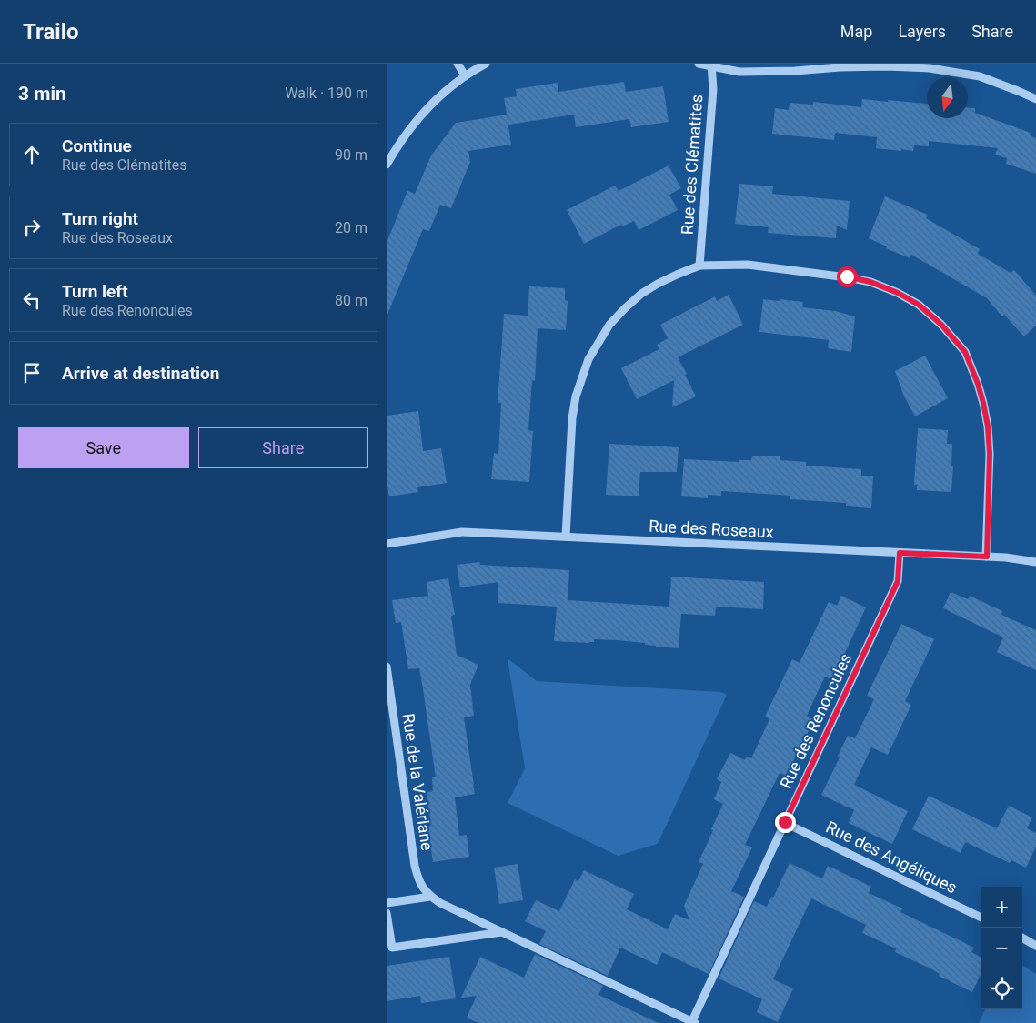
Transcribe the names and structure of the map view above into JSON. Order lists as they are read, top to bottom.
{
  "streets": {
    "street": [
      "Rue des Clématites",
      "Rue des Roseaux",
      "Rue des Renoncules",
      "Rue de la Valériane",
      "Rue des Angéliques"
    ]
  },
  "crossings": [
    ["Rue des Roseaux", "Rue des Renoncules"],
    ["Rue des Renoncules", "Rue de la Valériane"],
    ["Rue des Renoncules", "Rue des Angéliques"]
  ],
  "north": "bottom",
  "page": {
    "header": "Trailo",
    "nav": ["Map", "Layers", "Share"],
    "heading": ["3 min", "Walk · 190 m"],
    "list": [
      ["Continue", "Rue des Clématites", "90 m"],
      ["Turn right", "Rue des Roseaux", "20 m"],
      ["Turn left", "Rue des Renoncules", "80 m"],
      "Arrive at destination"
    ],
    "buttons": ["Save", "Share"],
    "map_buttons": ["+", "−"]
  }
}
